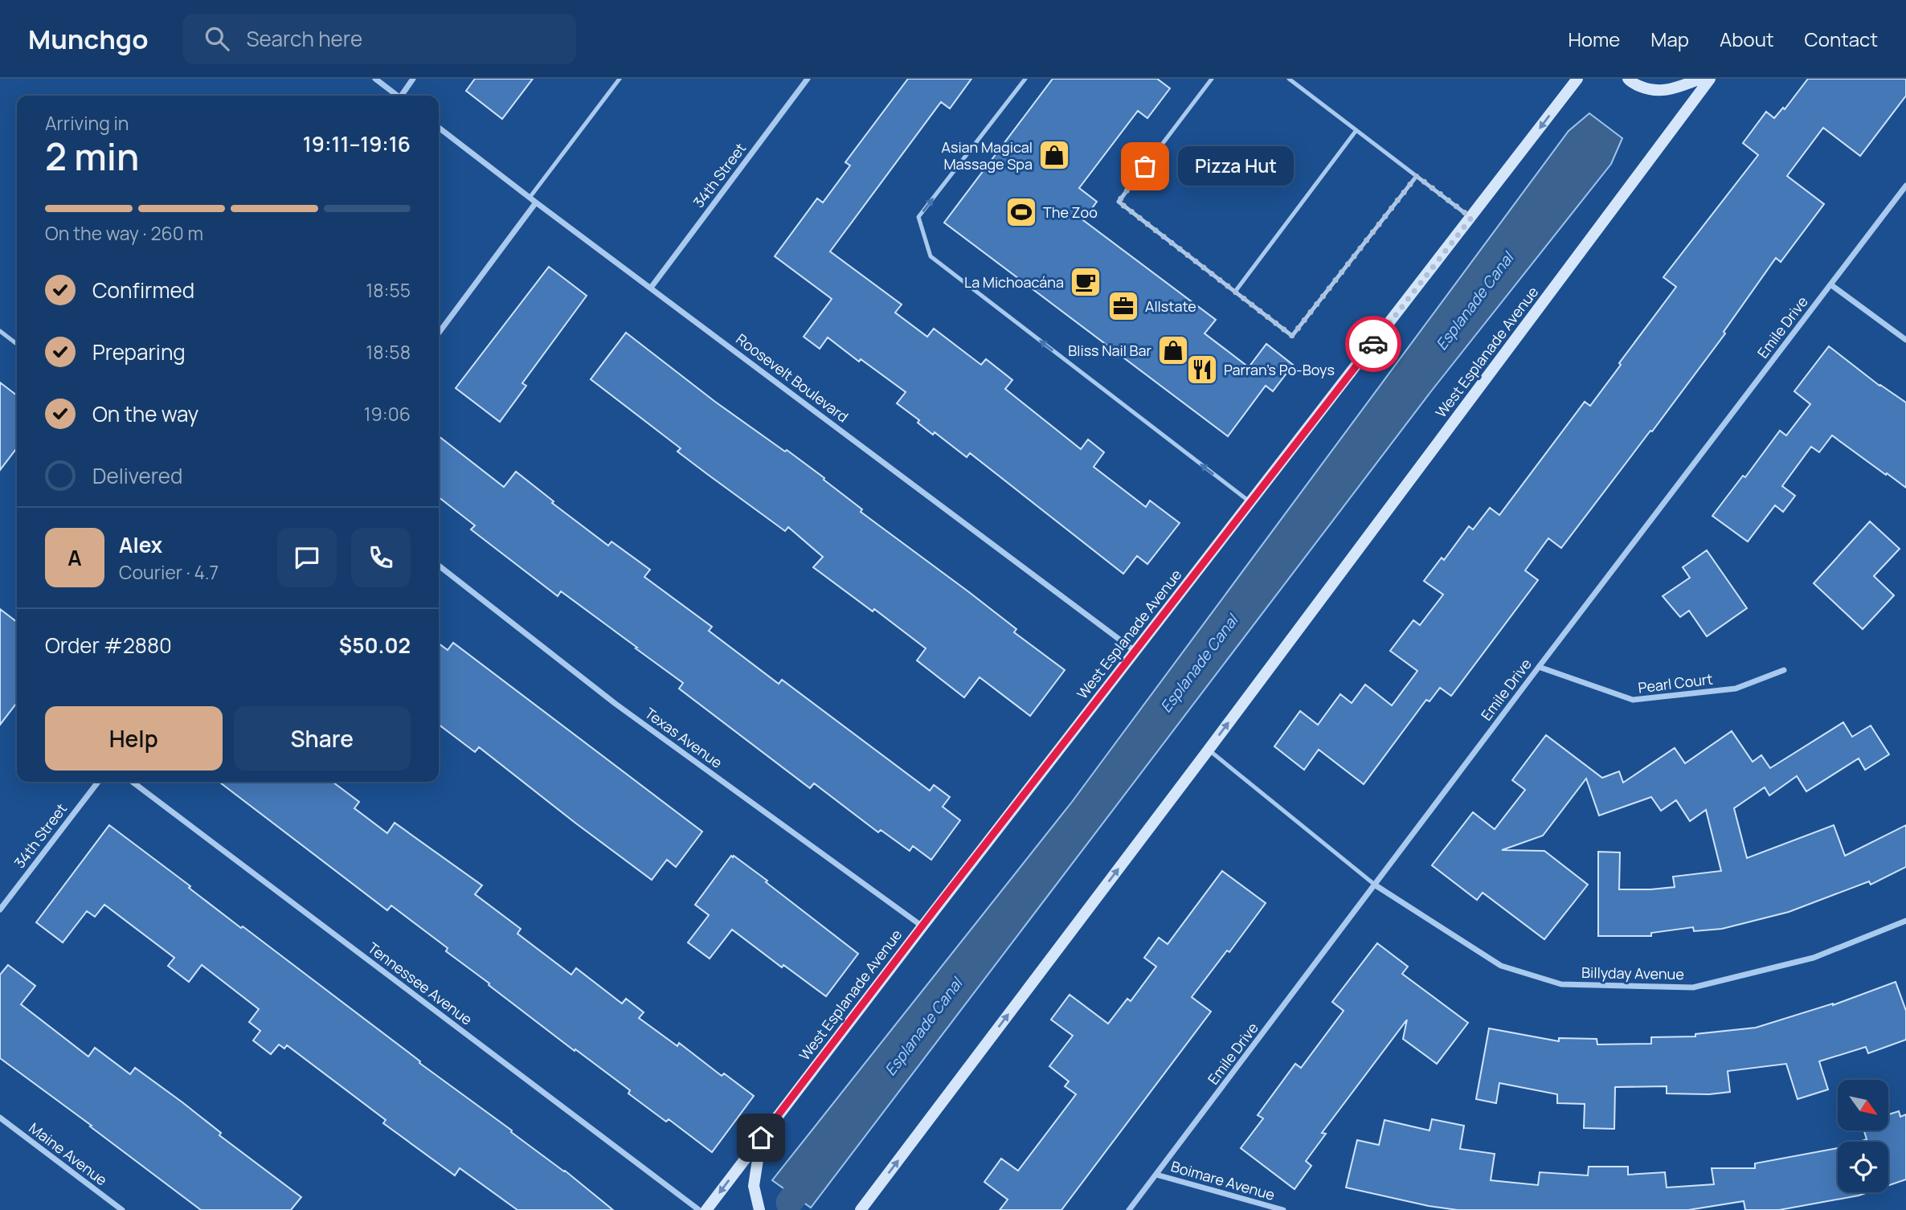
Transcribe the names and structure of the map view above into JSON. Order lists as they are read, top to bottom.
{
  "streets": {
    "main road": ["West Esplanade Avenue"],
    "street": [
      "34th Street",
      "Emile Drive",
      "Roosevelt Boulevard",
      "Pearl Court",
      "Texas Avenue",
      "Billyday Avenue",
      "Tennessee Avenue",
      "Maine Avenue",
      "Boimare Avenue"
    ]
  },
  "crossings": [
    ["34th Street", "Roosevelt Boulevard"],
    ["Emile Drive", "Pearl Court"],
    ["Emile Drive", "Billyday Avenue"],
    ["Emile Drive", "Boimare Avenue"],
    ["West Esplanade Avenue", "Roosevelt Boulevard"],
    ["West Esplanade Avenue", "Texas Avenue"]
  ],
  "water": ["Esplanade Canal"],
  "places": {
    "shop": ["Asian Magical Massage Spa", "Bliss Nail Bar"],
    "other": ["Pizza Hut"],
    "sports": ["The Zoo"],
    "cafe": ["La Michoacána"],
    "office": ["Allstate"],
    "restaurant": ["Parran's Po-Boys"]
  },
  "north": "bottom right",
  "page": {
    "header": "Munchgo",
    "search": "Search here",
    "nav": [
      "Home",
      "Map",
      "About",
      "Contact"
    ],
    "heading": ["2 min", "Arriving in", "19:11–19:16"],
    "panel": [
      "Alex",
      "Courier · 4.7",
      "Order #2880",
      "$50.02"
    ],
    "bubble": "Pizza Hut",
    "bar": "On the way · 260 m",
    "list": [
      ["Confirmed", "18:55"],
      ["Preparing", "18:58"],
      ["On the way", "19:06"],
      "Delivered"
    ],
    "round": "A",
    "buttons": ["Help", "Share"]
  }
}
